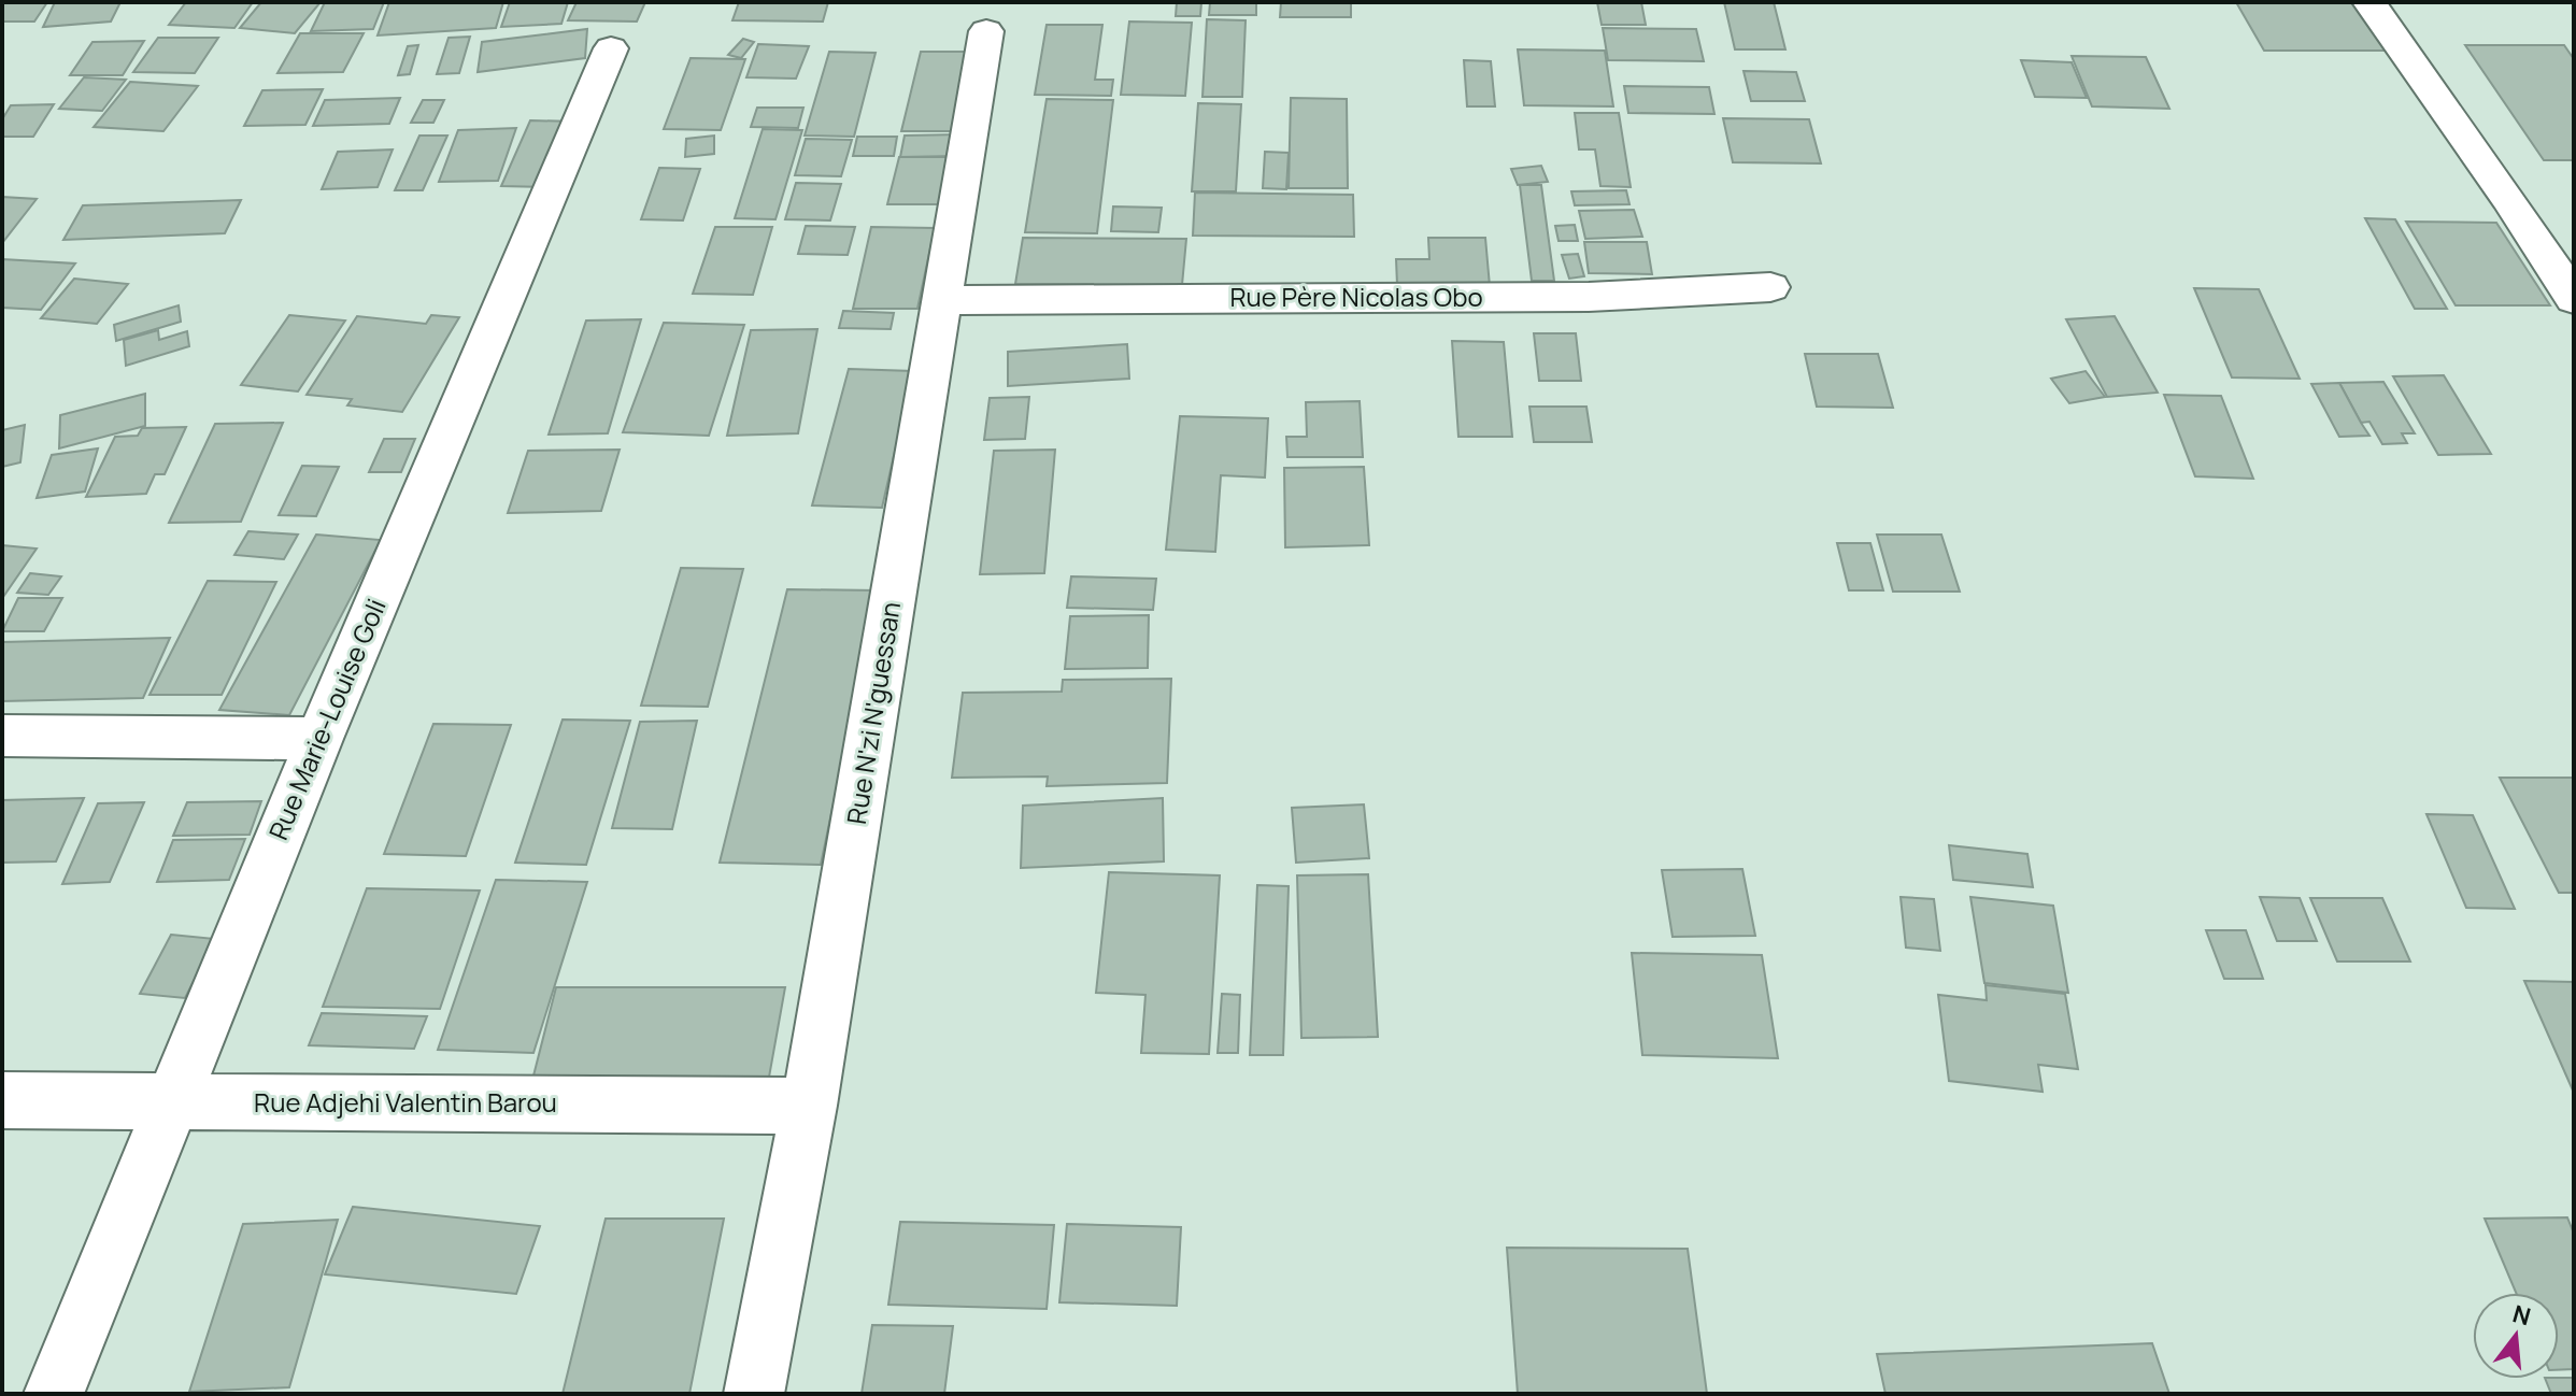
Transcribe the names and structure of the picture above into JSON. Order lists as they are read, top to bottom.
{
  "streets": {
    "street": [
      "Rue Père Nicolas Obo",
      "Rue N'zi N'guessan",
      "Rue Marie-Louise Goli",
      "Rue Adjehi Valentin Barou"
    ]
  },
  "crossings": [
    ["Rue Père Nicolas Obo", "Rue N'zi N'guessan"],
    ["Rue N'zi N'guessan", "Rue Adjehi Valentin Barou"],
    ["Rue Marie-Louise Goli", "Rue Adjehi Valentin Barou"]
  ],
  "north": "top"
}
